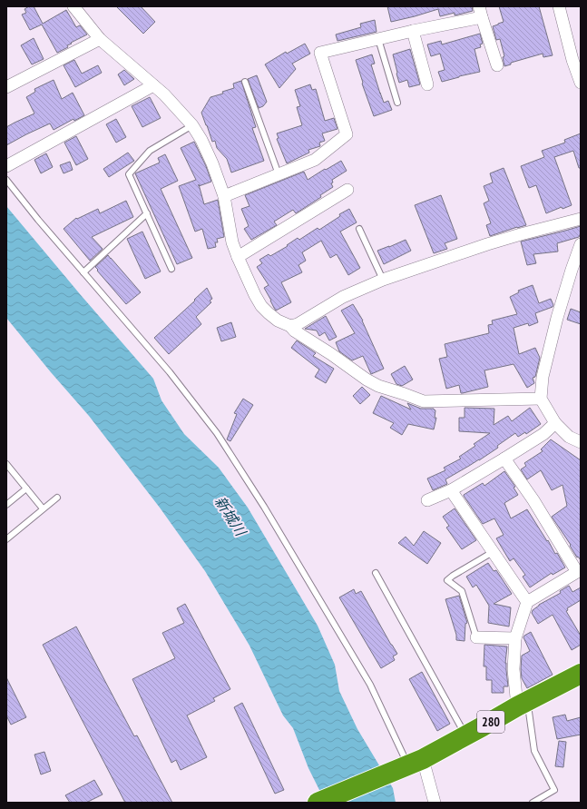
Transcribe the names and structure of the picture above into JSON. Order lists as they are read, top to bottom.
{
  "streets": {
    "highway": ["280"]
  },
  "water": ["新城川"]
}
